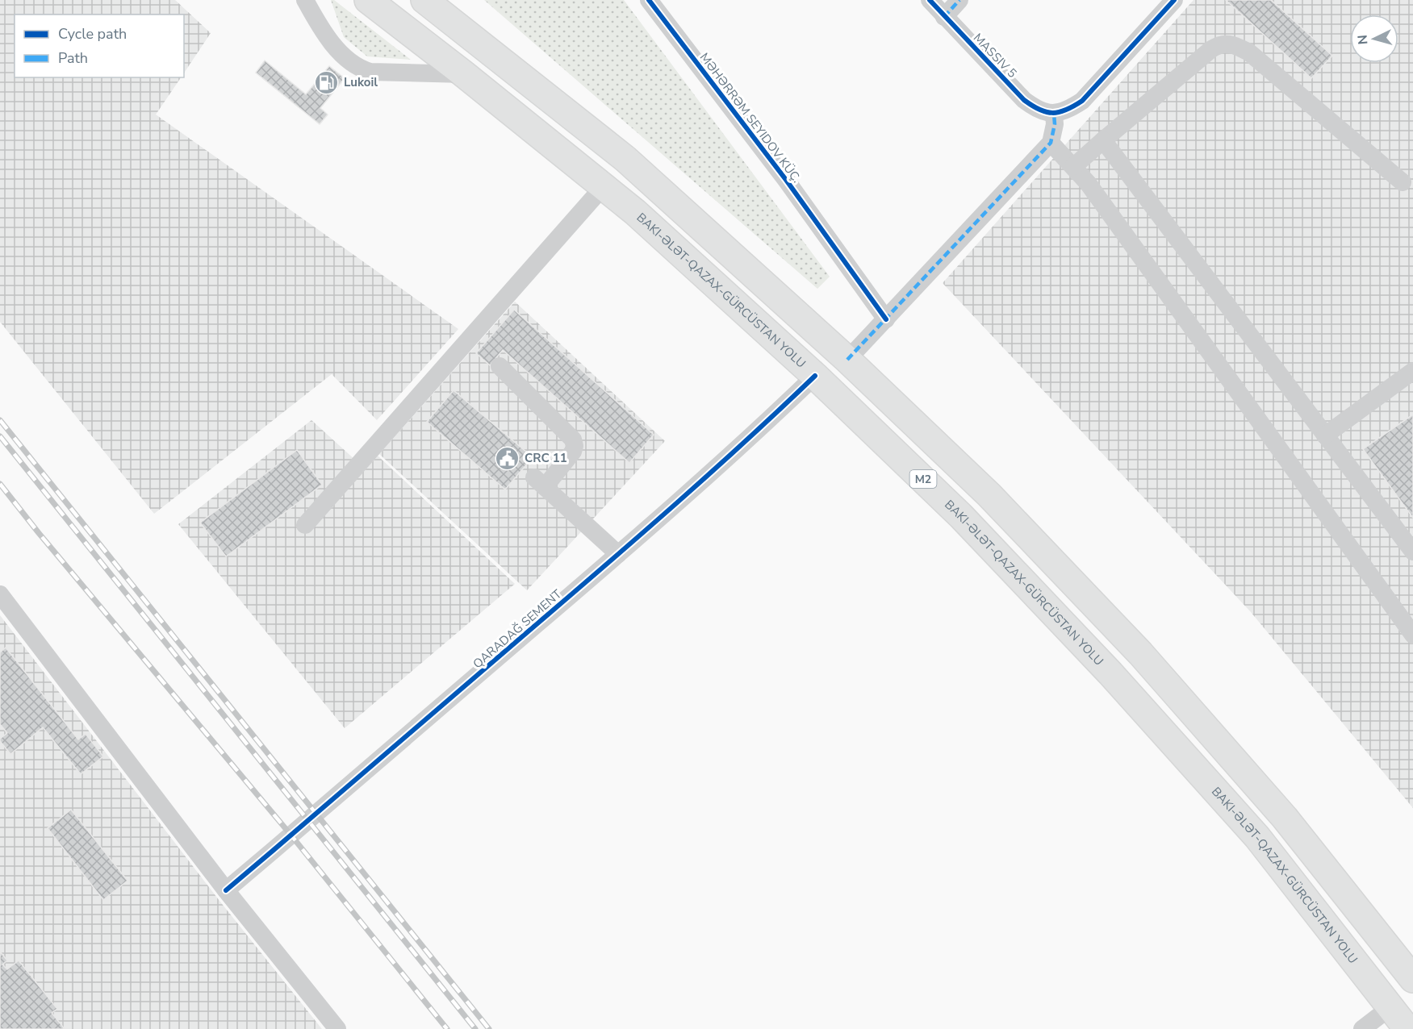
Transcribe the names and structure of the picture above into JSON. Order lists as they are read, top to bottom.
{
  "streets": {
    "highway": ["M2"],
    "street": ["MASSIV 5", "MƏHƏRRƏM SEYIDOV KÜÇ.", "QARADAĞ SEMENT"]
  },
  "crossings": [
    ["M2", "QARADAĞ SEMENT"]
  ],
  "places": {
    "fuel station": ["Lukoil"],
    "public building": ["CRC 11"]
  },
  "legend": ["Cycle path", "Path"],
  "north": "left"
}
